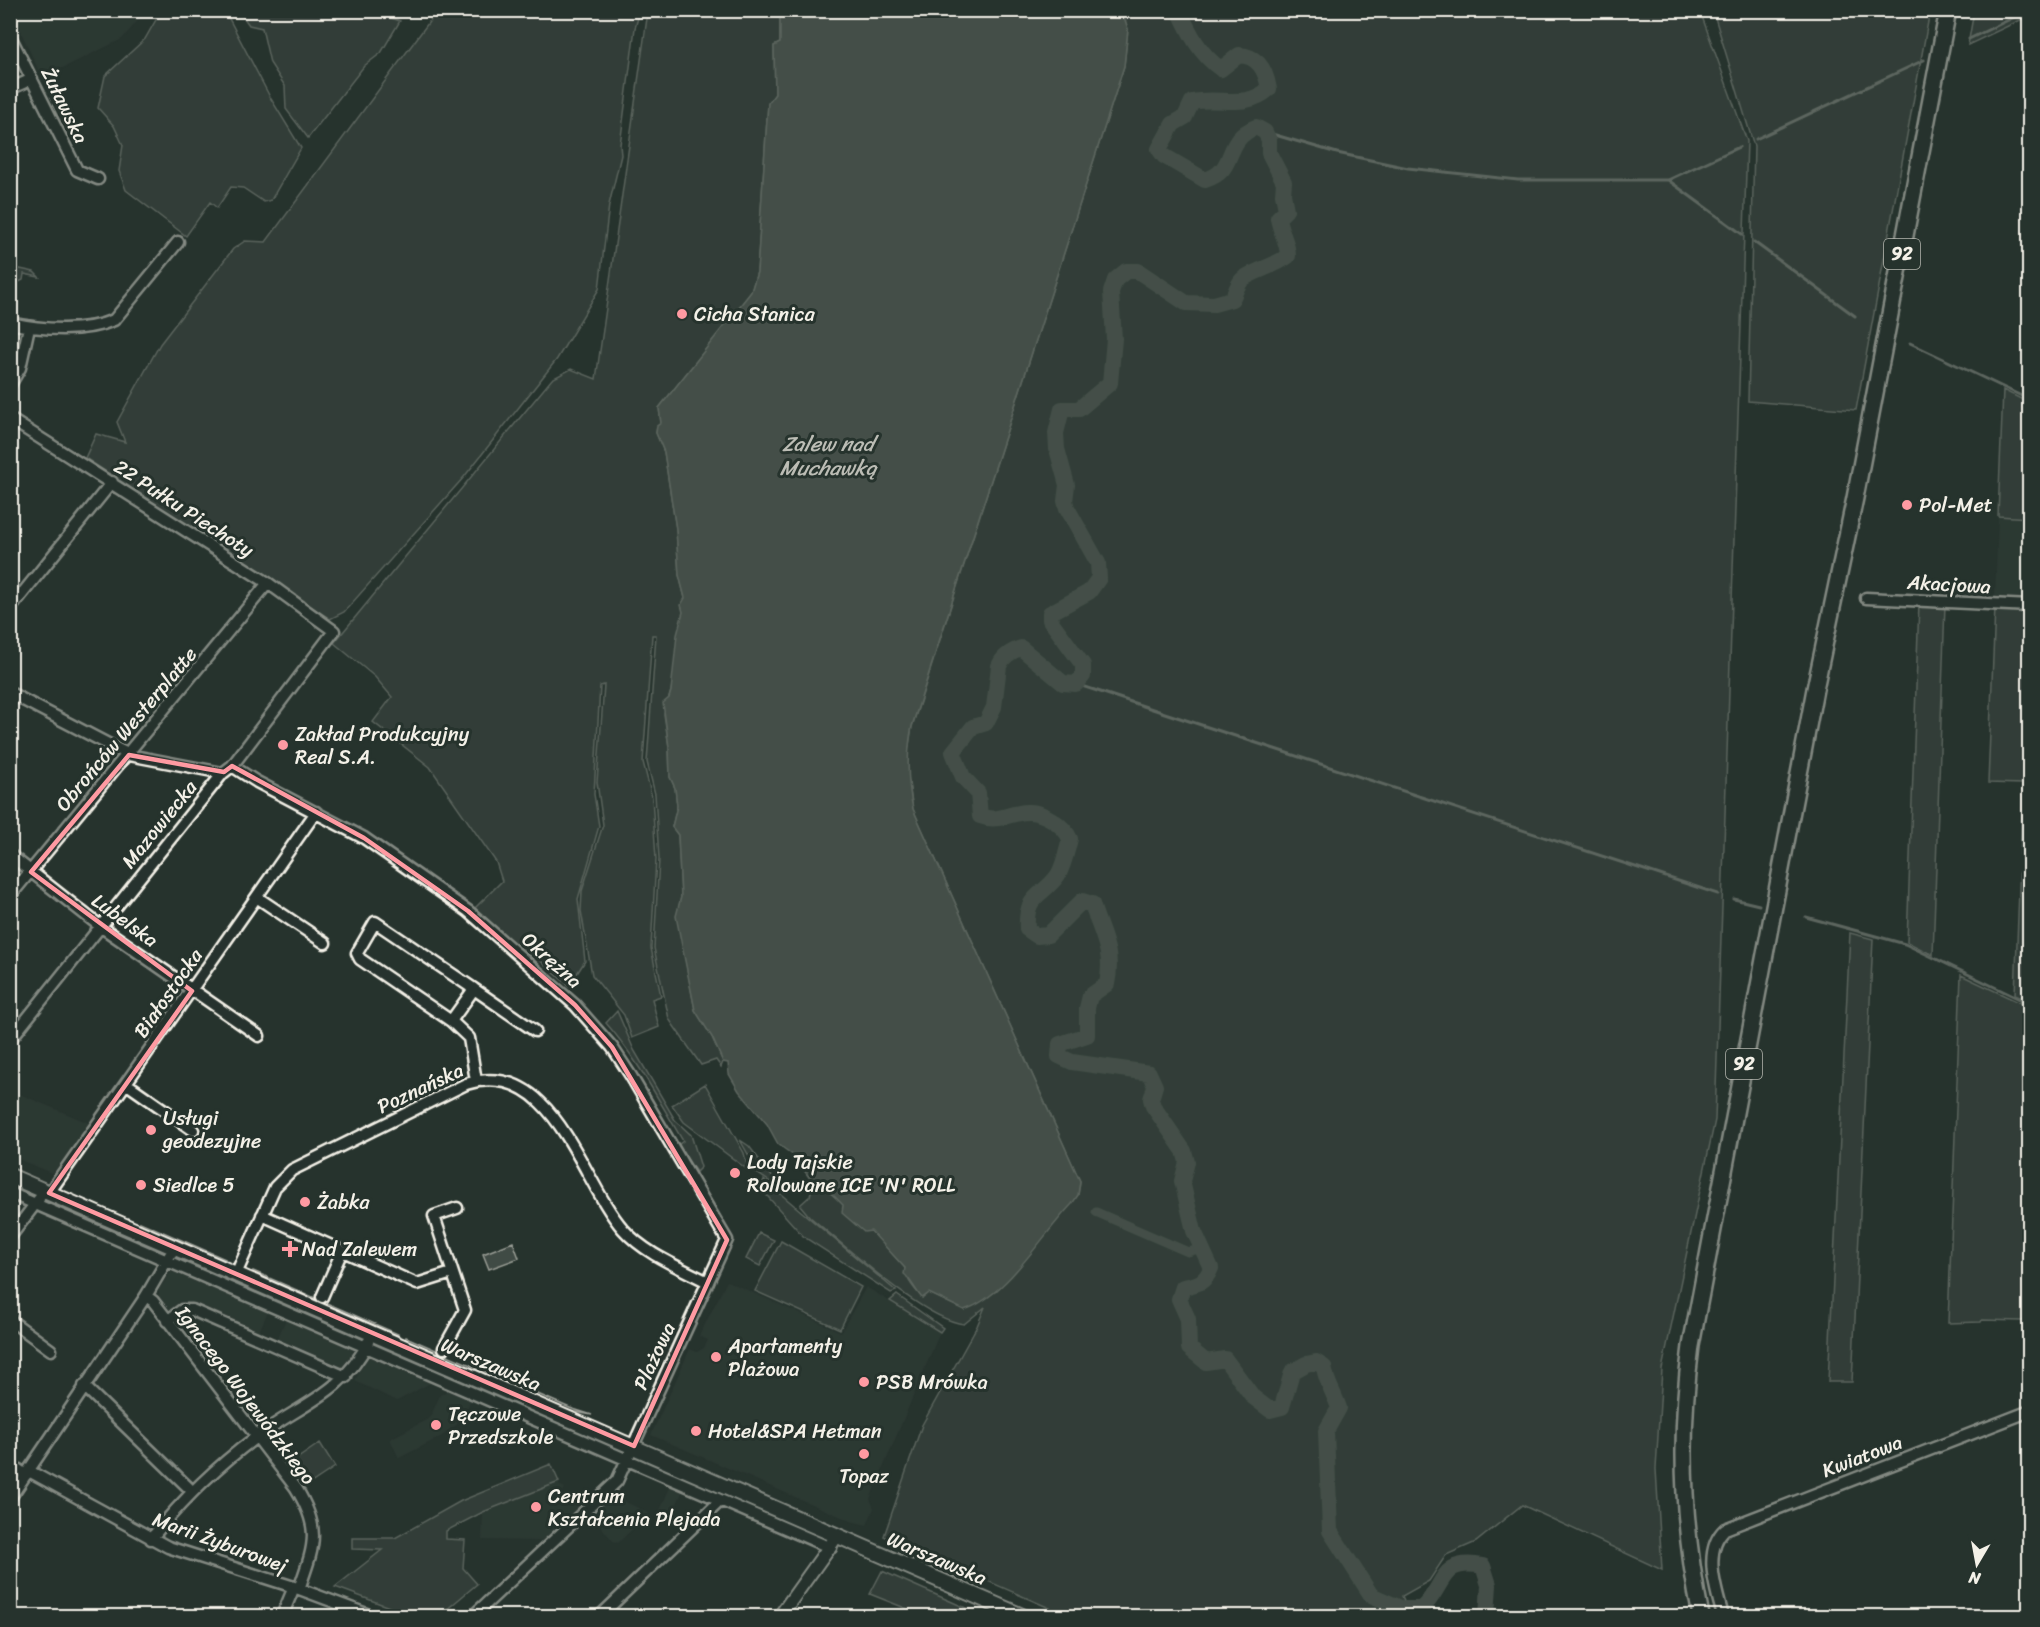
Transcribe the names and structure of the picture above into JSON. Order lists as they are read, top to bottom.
{
  "streets": {
    "main road": ["92", "Warszawska"],
    "street": [
      "Żuławska",
      "22 Pułku Piechoty",
      "Akacjowa",
      "Obrońców Westerplatte",
      "Mazowiecka",
      "Lubelska",
      "Okrężna",
      "Białostocka",
      "Poznańska",
      "Plażowa",
      "Ignacego Wojewódzkiego",
      "Kwiatowa",
      "Marii Żyburowej"
    ]
  },
  "crossings": [
    ["22 Pułku Piechoty", "Obrońców Westerplatte"],
    ["22 Pułku Piechoty", "Mazowiecka"],
    ["Obrońców Westerplatte", "Lubelska"],
    ["Obrońców Westerplatte", "Okrężna"],
    ["Mazowiecka", "Lubelska"],
    ["Mazowiecka", "Okrężna"],
    ["Lubelska", "Białostocka"],
    ["Okrężna", "Białostocka"],
    ["Okrężna", "Poznańska"],
    ["Okrężna", "Plażowa"],
    ["Białostocka", "Warszawska"],
    ["Poznańska", "Plażowa"],
    ["Poznańska", "Warszawska"],
    ["Plażowa", "Warszawska"],
    ["Ignacego Wojewódzkiego", "Marii Żyburowej"]
  ],
  "water": ["Zalew nad Muchawką"],
  "places": {
    "other": [
      "Cicha Stanica",
      "Pol-Met",
      "Zakład Produkcyjny Real S.A.",
      "Usługi geodezyjne",
      "Lody Tajskie Rollowane ICE 'N' ROLL",
      "Siedlce 5",
      "Żabka",
      "Apartamenty Plażowa",
      "PSB Mrówka",
      "Tęczowe Przedszkole",
      "Hotel&SPA Hetman",
      "Topaz",
      "Centrum Kształcenia Plejada"
    ],
    "health": ["Nad Zalewem"]
  },
  "north": "bottom"
}
